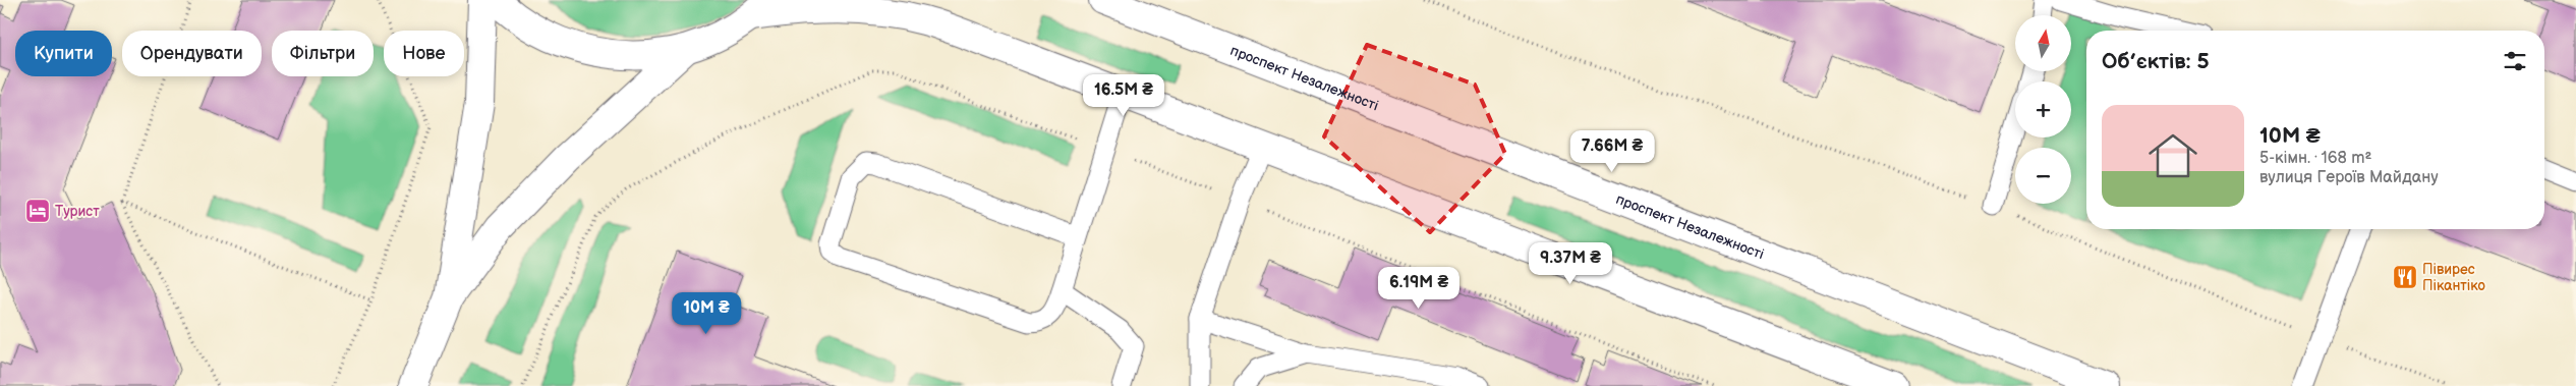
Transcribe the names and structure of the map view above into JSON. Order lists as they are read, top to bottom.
{
  "streets": {
    "main road": ["проспект Незалежності"]
  },
  "places": {
    "hotel": ["Турист"],
    "restaurant": ["Півирес Пікантіко"]
  },
  "north": "top",
  "page": {
    "map_buttons": ["+", "−"],
    "chip": [
      "Купити",
      "Орендувати",
      "Фільтри",
      "Нове"
    ],
    "heading": "Об’єктів: 5",
    "price": [
      "16.5M ₴",
      "7.66M ₴",
      "9.37M ₴",
      "6.19M ₴",
      "10M ₴"
    ],
    "list": [
      {
        "name": "10M ₴",
        "note": "5-кімн. · 168 m² · вулиця Героїв Майдану"
      }
    ]
  }
}
